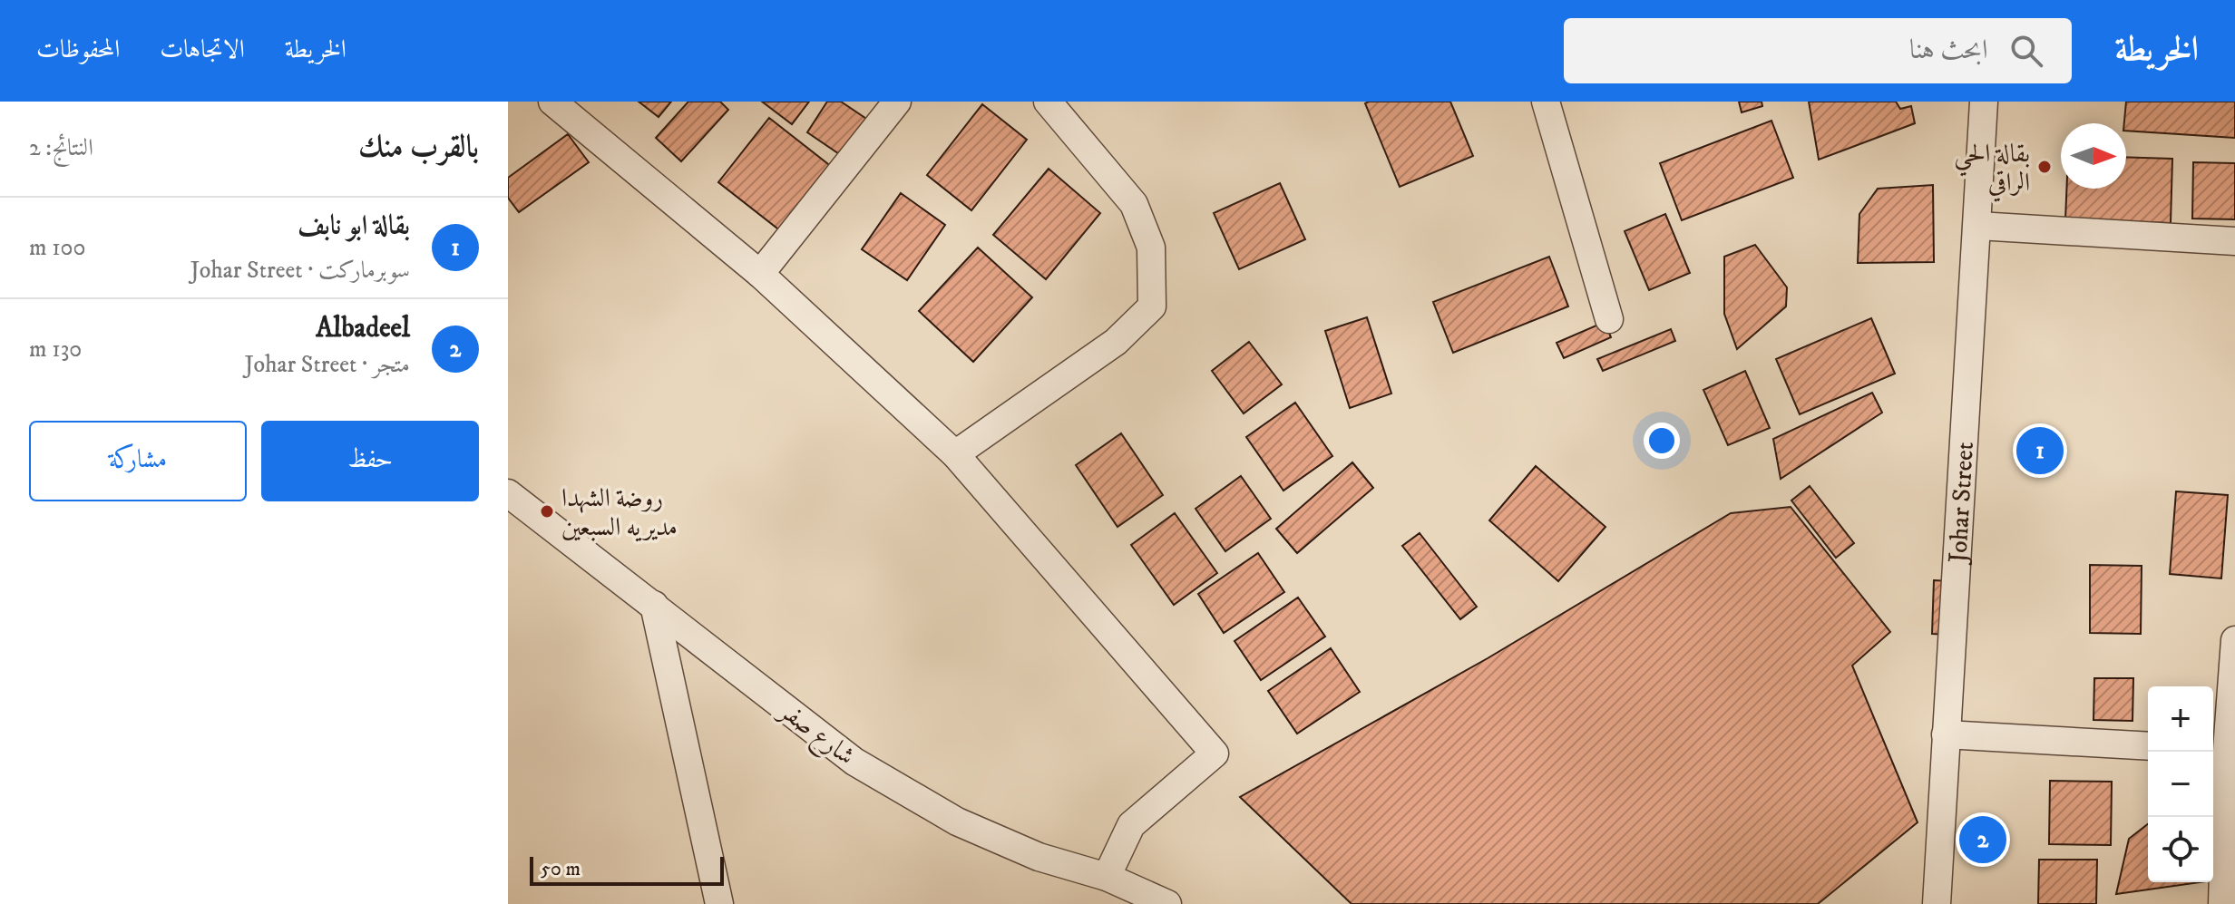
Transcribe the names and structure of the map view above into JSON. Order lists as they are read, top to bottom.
{
  "streets": {
    "street": ["Johar Street", "شارع صفر"]
  },
  "places": ["بقالة الحي الراقي", "روضة الشهدا مديريه السبعين"],
  "scale_bar": "50 m",
  "north": "right",
  "page": {
    "header": "الخريطة",
    "search": "ابحث هنا",
    "nav": ["الخريطة", "الاتجاهات", "المحفوظات"],
    "heading": ["بالقرب منك", "النتائج: 2"],
    "list": [
      {
        "mark": "1",
        "name": "بقالة ابو نابف",
        "note": "سوبرماركت · Johar Street",
        "value": "100 m"
      },
      {
        "mark": "2",
        "name": "Albadeel",
        "note": "متجر · Johar Street",
        "value": "130 m"
      }
    ],
    "buttons": ["حفظ", "مشاركة"],
    "pins": ["1", "2"],
    "map_buttons": ["+", "−"],
    "scale": "50 m"
  }
}
